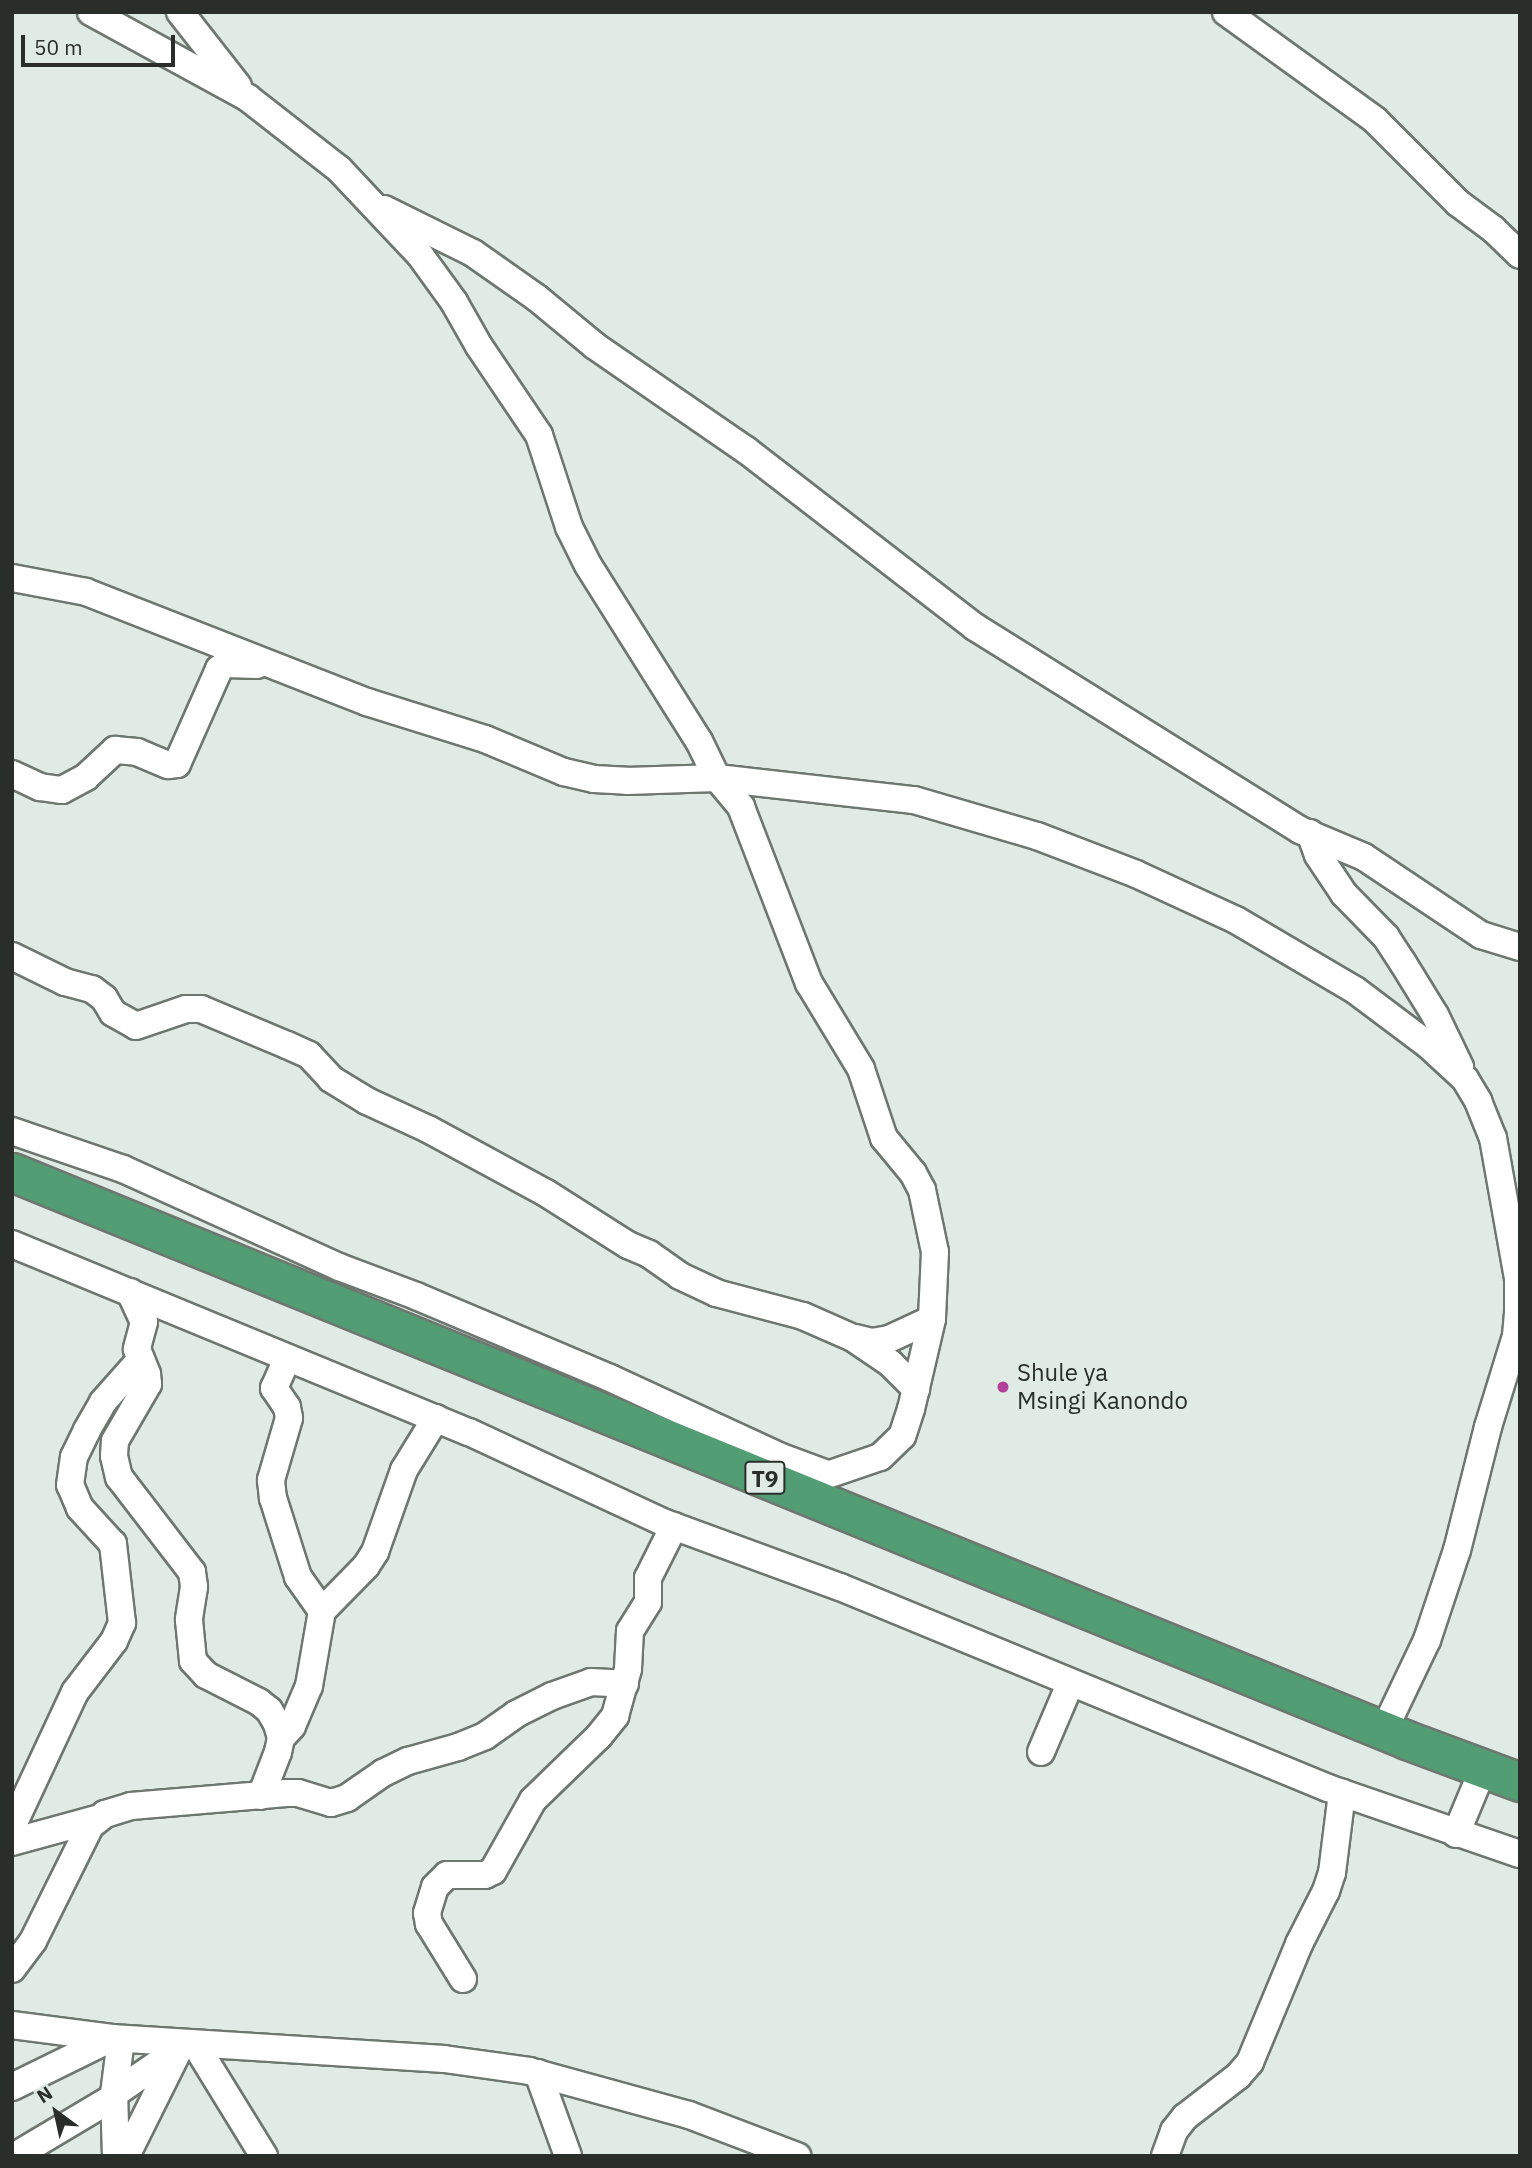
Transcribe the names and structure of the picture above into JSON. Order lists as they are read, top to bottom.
{
  "streets": {
    "highway": ["T9"]
  },
  "places": ["Shule ya Msingi Kanondo"],
  "scale_bar": "50 m",
  "north": "top left"
}
